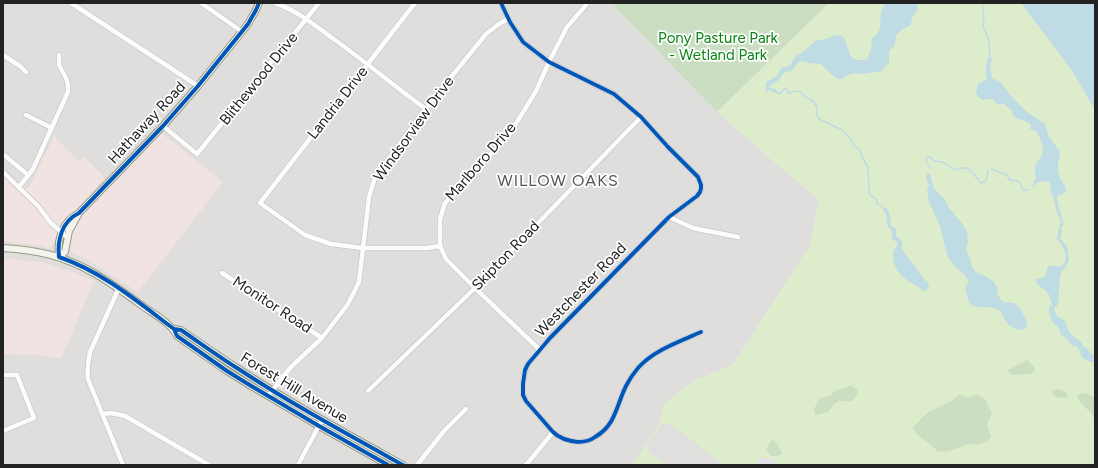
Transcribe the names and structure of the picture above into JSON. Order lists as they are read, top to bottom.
{
  "streets": {
    "main road": ["Hathaway Road", "Forest Hill Avenue"],
    "street": [
      "Blithewood Drive",
      "Landria Drive",
      "Windsorview Drive",
      "Marlboro Drive",
      "Skipton Road",
      "Westchester Road",
      "Monitor Road"
    ]
  },
  "crossings": [
    ["Blithewood Drive", "Hathaway Road"],
    ["Landria Drive", "Windsorview Drive"],
    ["Hathaway Road", "Forest Hill Avenue"],
    ["Windsorview Drive", "Monitor Road"],
    ["Windsorview Drive", "Forest Hill Avenue"],
    ["Skipton Road", "Westchester Road"]
  ],
  "districts": ["WILLOW OAKS"],
  "parks": ["Pony Pasture Park - Wetland Park"]
}
